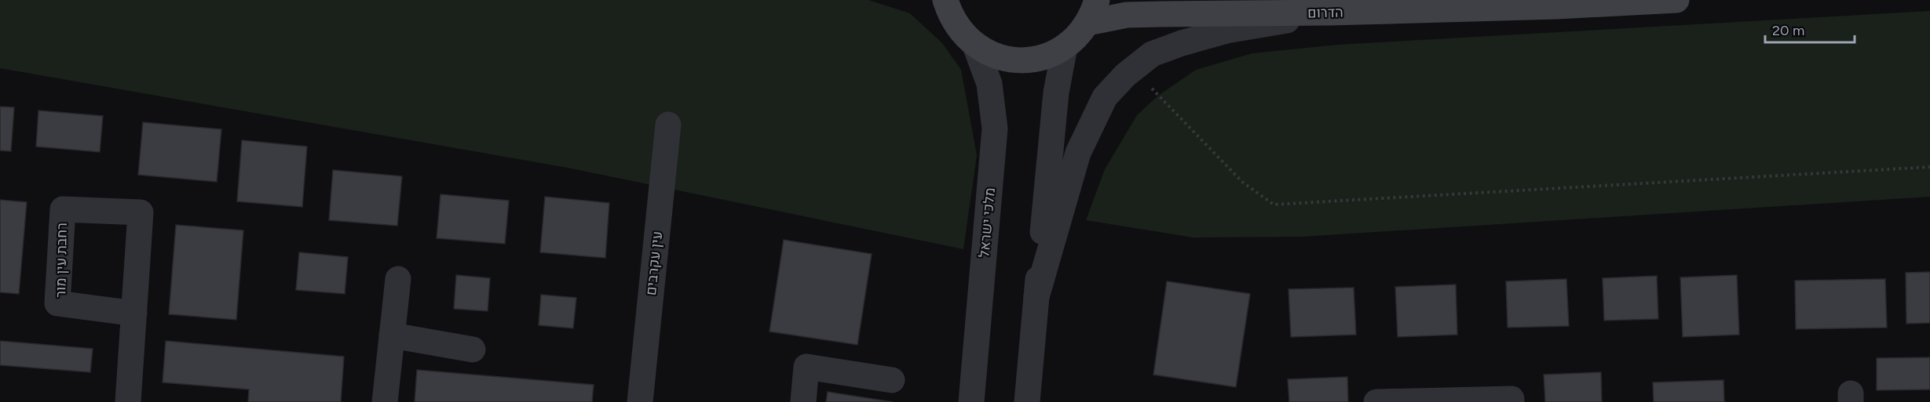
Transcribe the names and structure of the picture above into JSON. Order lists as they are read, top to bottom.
{
  "streets": {
    "main road": ["הדרום"],
    "street": ["מלכי ישראל", "רחבת עין מור", "עין עקרבים"]
  },
  "scale_bar": "20 m"
}
